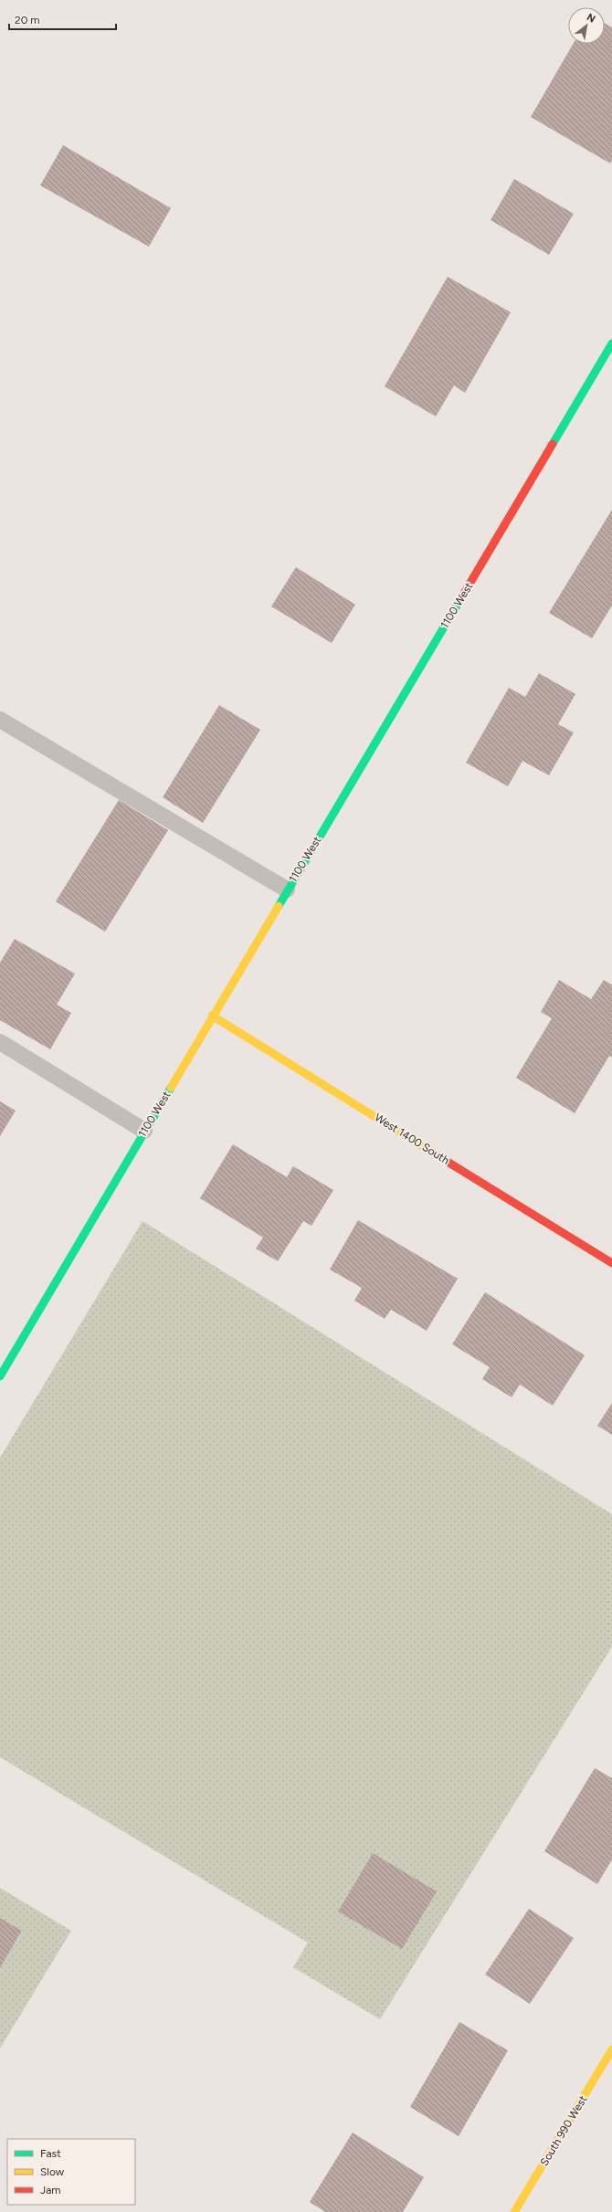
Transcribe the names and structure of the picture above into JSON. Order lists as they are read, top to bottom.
{
  "streets": {
    "street": ["1100 West", "West 1400 South", "South 990 West"]
  },
  "crossings": [
    ["1100 West", "West 1400 South"]
  ],
  "legend": ["Fast", "Slow", "Jam"],
  "scale_bar": "20 m",
  "north": "top right"
}
